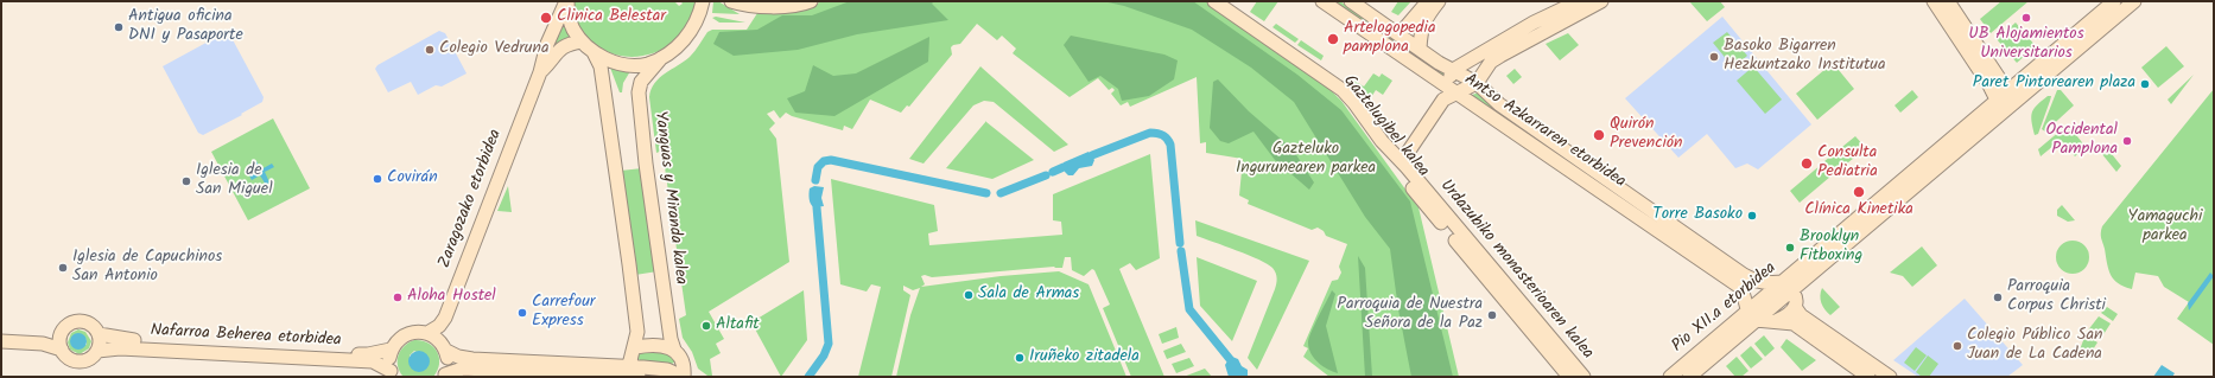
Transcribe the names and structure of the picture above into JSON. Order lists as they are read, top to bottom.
{
  "streets": {
    "main road": [
      "Gaztelugibel kalea",
      "Antso Azkarraren etorbidea",
      "Yanguas y Miranda kalea",
      "Zaragozako etorbidea",
      "Urdazubiko monasterioaren kalea",
      "Pio XII.a etorbidea",
      "Nafarroa Beherea etorbidea"
    ]
  },
  "crossings": [
    ["Gaztelugibel kalea", "Urdazubiko monasterioaren kalea"],
    ["Antso Azkarraren etorbidea", "Pio XII.a etorbidea"]
  ],
  "parks": ["Gazteluko Ingurunearen parkea", "Yamaguchi parkea"],
  "places": [
    "Clinica Belestar",
    "UB Alojamientos Universitarios",
    "Antigua oficina DNI y Pasaporte",
    "Artelogopedia pamplona",
    "Colegio Vedruna",
    "Basoko Bigarren Hezkuntzako Institutua",
    "Paret Pintorearen plaza",
    "Quirón Prevención",
    "Occidental Pamplona",
    "Consulta Pediatria",
    "Covirán",
    "Iglesia de San Miguel",
    "Clínica Kinetika",
    "Torre Basoko",
    "Brooklyn Fitboxing",
    "Iglesia de Capuchinos San Antonio",
    "Sala de Armas",
    "Aloha Hostel",
    "Parroquia Corpus Christi",
    "Carrefour Express",
    "Parroquia de Nuestra Señora de la Paz",
    "Altafit",
    "Colegio Público San Juan de La Cadena",
    "Iruñeko zitadela"
  ]
}
